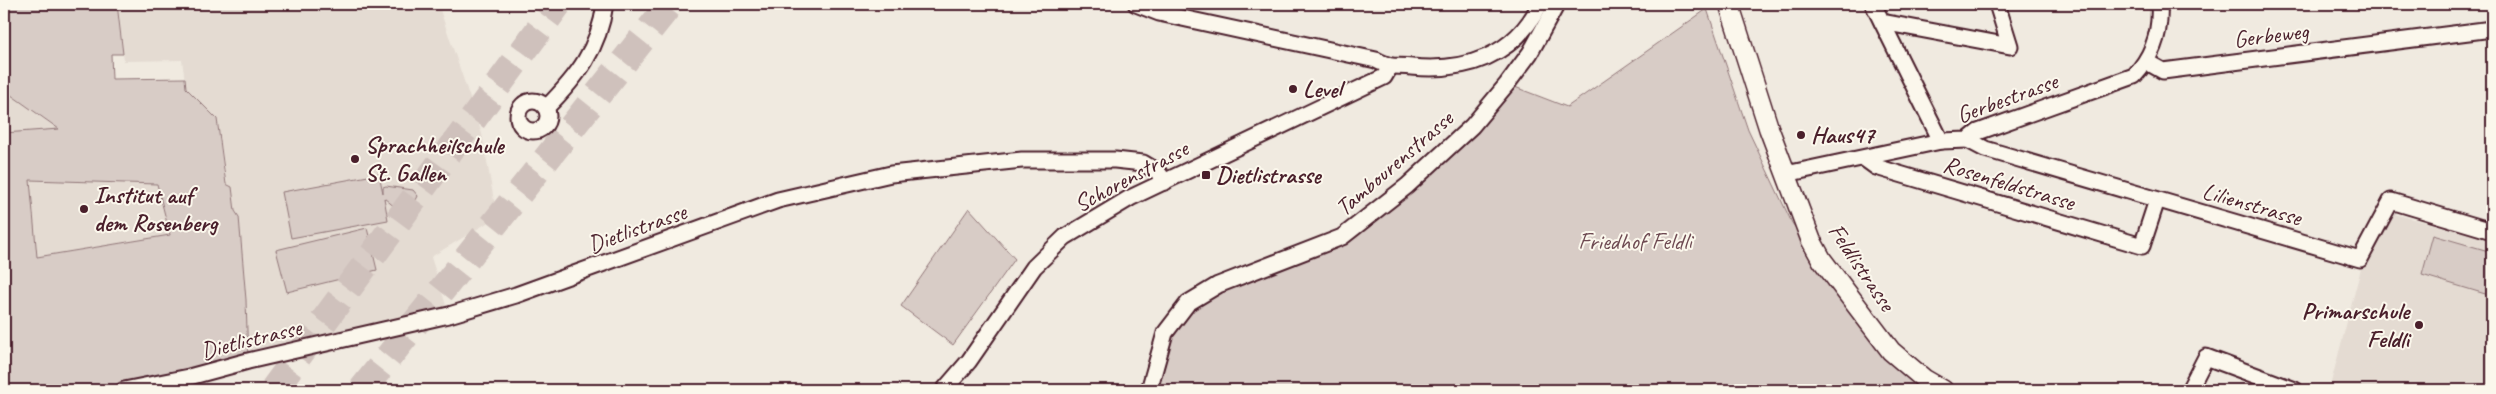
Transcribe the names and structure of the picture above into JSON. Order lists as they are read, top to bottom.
{
  "streets": {
    "street": [
      "Gerbeweg",
      "Gerbestrasse",
      "Tambourenstrasse",
      "Schorenstrasse",
      "Rosenfeldstrasse",
      "Lilienstrasse",
      "Dietlistrasse",
      "Feldlistrasse"
    ]
  },
  "crossings": [
    ["Gerbeweg", "Gerbestrasse"],
    ["Gerbestrasse", "Rosenfeldstrasse"],
    ["Gerbestrasse", "Lilienstrasse"],
    ["Gerbestrasse", "Feldlistrasse"],
    ["Schorenstrasse", "Dietlistrasse"],
    ["Rosenfeldstrasse", "Lilienstrasse"]
  ],
  "parks": ["Friedhof Feldli"],
  "places": {
    "other": [
      "Level",
      "Haus47",
      "Sprachheilschule St. Gallen",
      "Institut auf dem Rosenberg",
      "Primarschule Feldli"
    ],
    "transit": ["Dietlistrasse"]
  }
}
